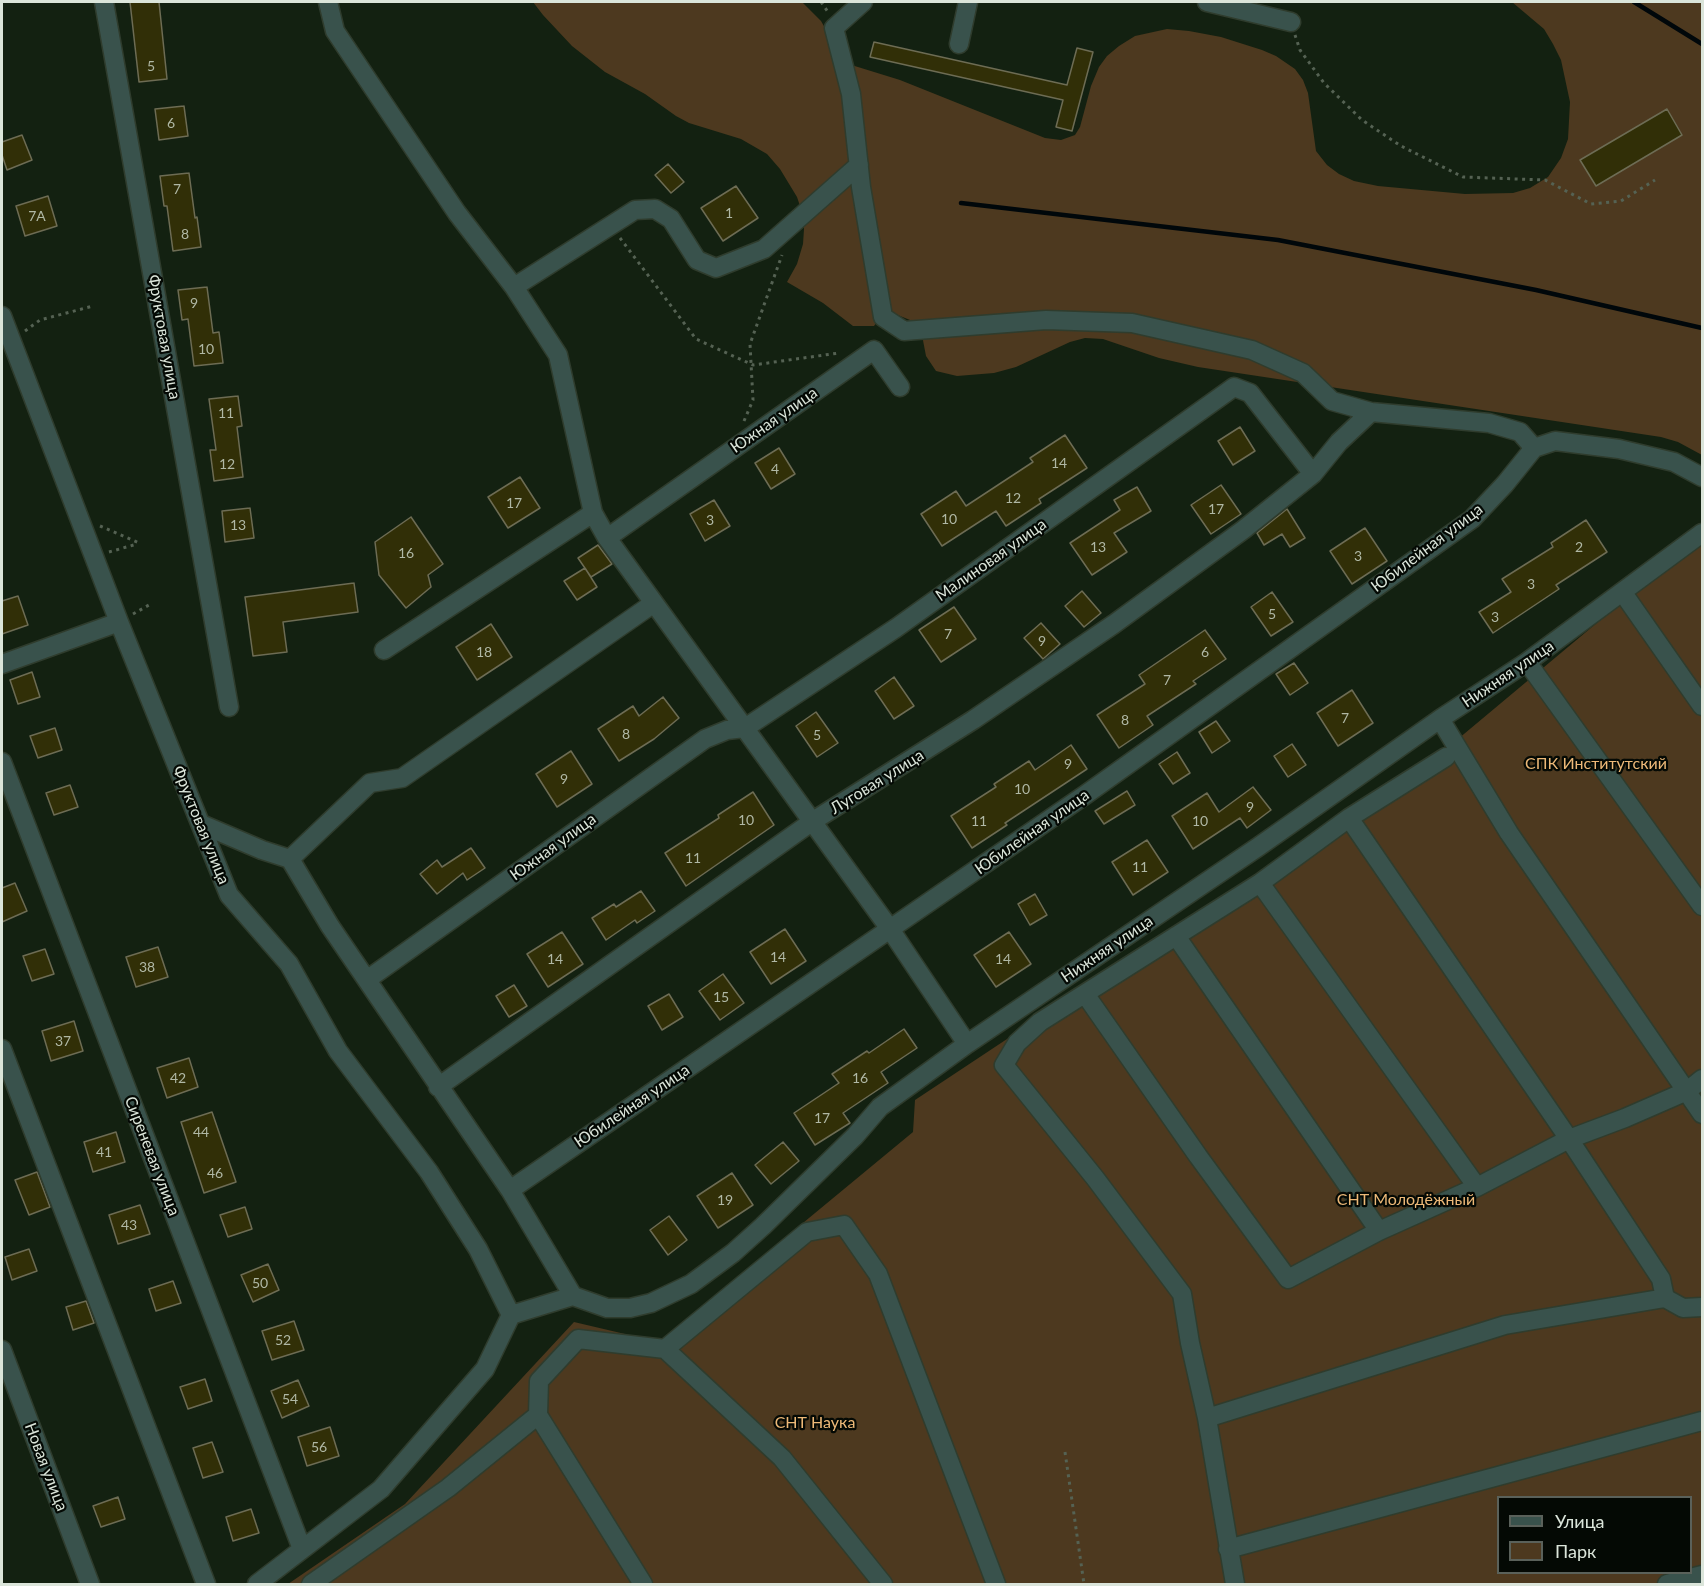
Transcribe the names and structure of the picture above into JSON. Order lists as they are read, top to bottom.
{
  "streets": {
    "street": [
      "Фруктовая улица",
      "Южная улица",
      "Юбилейная улица",
      "Малиновая улица",
      "Нижняя улица",
      "Луговая улица",
      "Сиреневая улица",
      "Новая улица"
    ]
  },
  "crossings": [
    ["Южная улица", "Малиновая улица"],
    ["Малиновая улица", "Луговая улица"]
  ],
  "parks": ["СПК Институтский", "СНТ Молодёжный", "СНТ Наука"],
  "house_numbers": [
    "5",
    "6",
    "7",
    "1",
    "7А",
    "8",
    "9",
    "10",
    "11",
    "14",
    "12",
    "4",
    "12",
    "17",
    "17",
    "10",
    "3",
    "13",
    "13",
    "2",
    "16",
    "3",
    "3",
    "5",
    "3",
    "7",
    "9",
    "18",
    "6",
    "7",
    "7",
    "8",
    "8",
    "5",
    "9",
    "9",
    "10",
    "9",
    "10",
    "11",
    "10",
    "11",
    "11",
    "14",
    "14",
    "14",
    "38",
    "15",
    "37",
    "42",
    "16",
    "17",
    "44",
    "41",
    "46",
    "19",
    "43",
    "50",
    "52",
    "54",
    "56"
  ],
  "legend": ["Улица", "Парк"]
}
